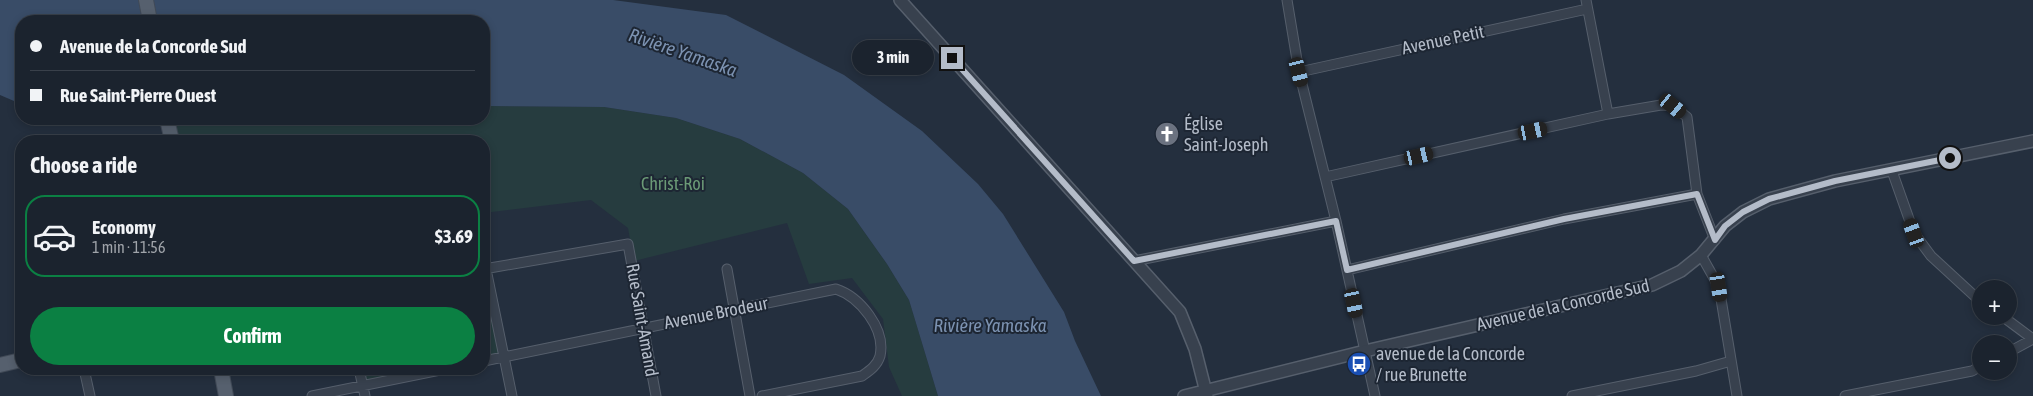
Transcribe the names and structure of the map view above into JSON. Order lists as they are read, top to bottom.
{
  "streets": {
    "street": [
      "Avenue Petit",
      "Avenue de la Concorde Sud",
      "Avenue Brodeur",
      "Rue Saint-Amand"
    ]
  },
  "crossings": [
    ["Avenue Brodeur", "Rue Saint-Amand"]
  ],
  "water": ["Rivière Yamaska"],
  "parks": ["Christ-Roi"],
  "places": {
    "church": ["Église Saint-Joseph"],
    "bus stop": ["avenue de la Concorde / rue Brunette"]
  },
  "page": {
    "banner": ["Avenue de la Concorde Sud", "Rue Saint-Pierre Ouest"],
    "bubble": "3 min",
    "heading": "Choose a ride",
    "list": [
      {
        "name": "Economy",
        "note": "1 min · 11:56",
        "value": "$3.69"
      }
    ],
    "map_buttons": ["+", "−"],
    "buttons": "Confirm"
  }
}
